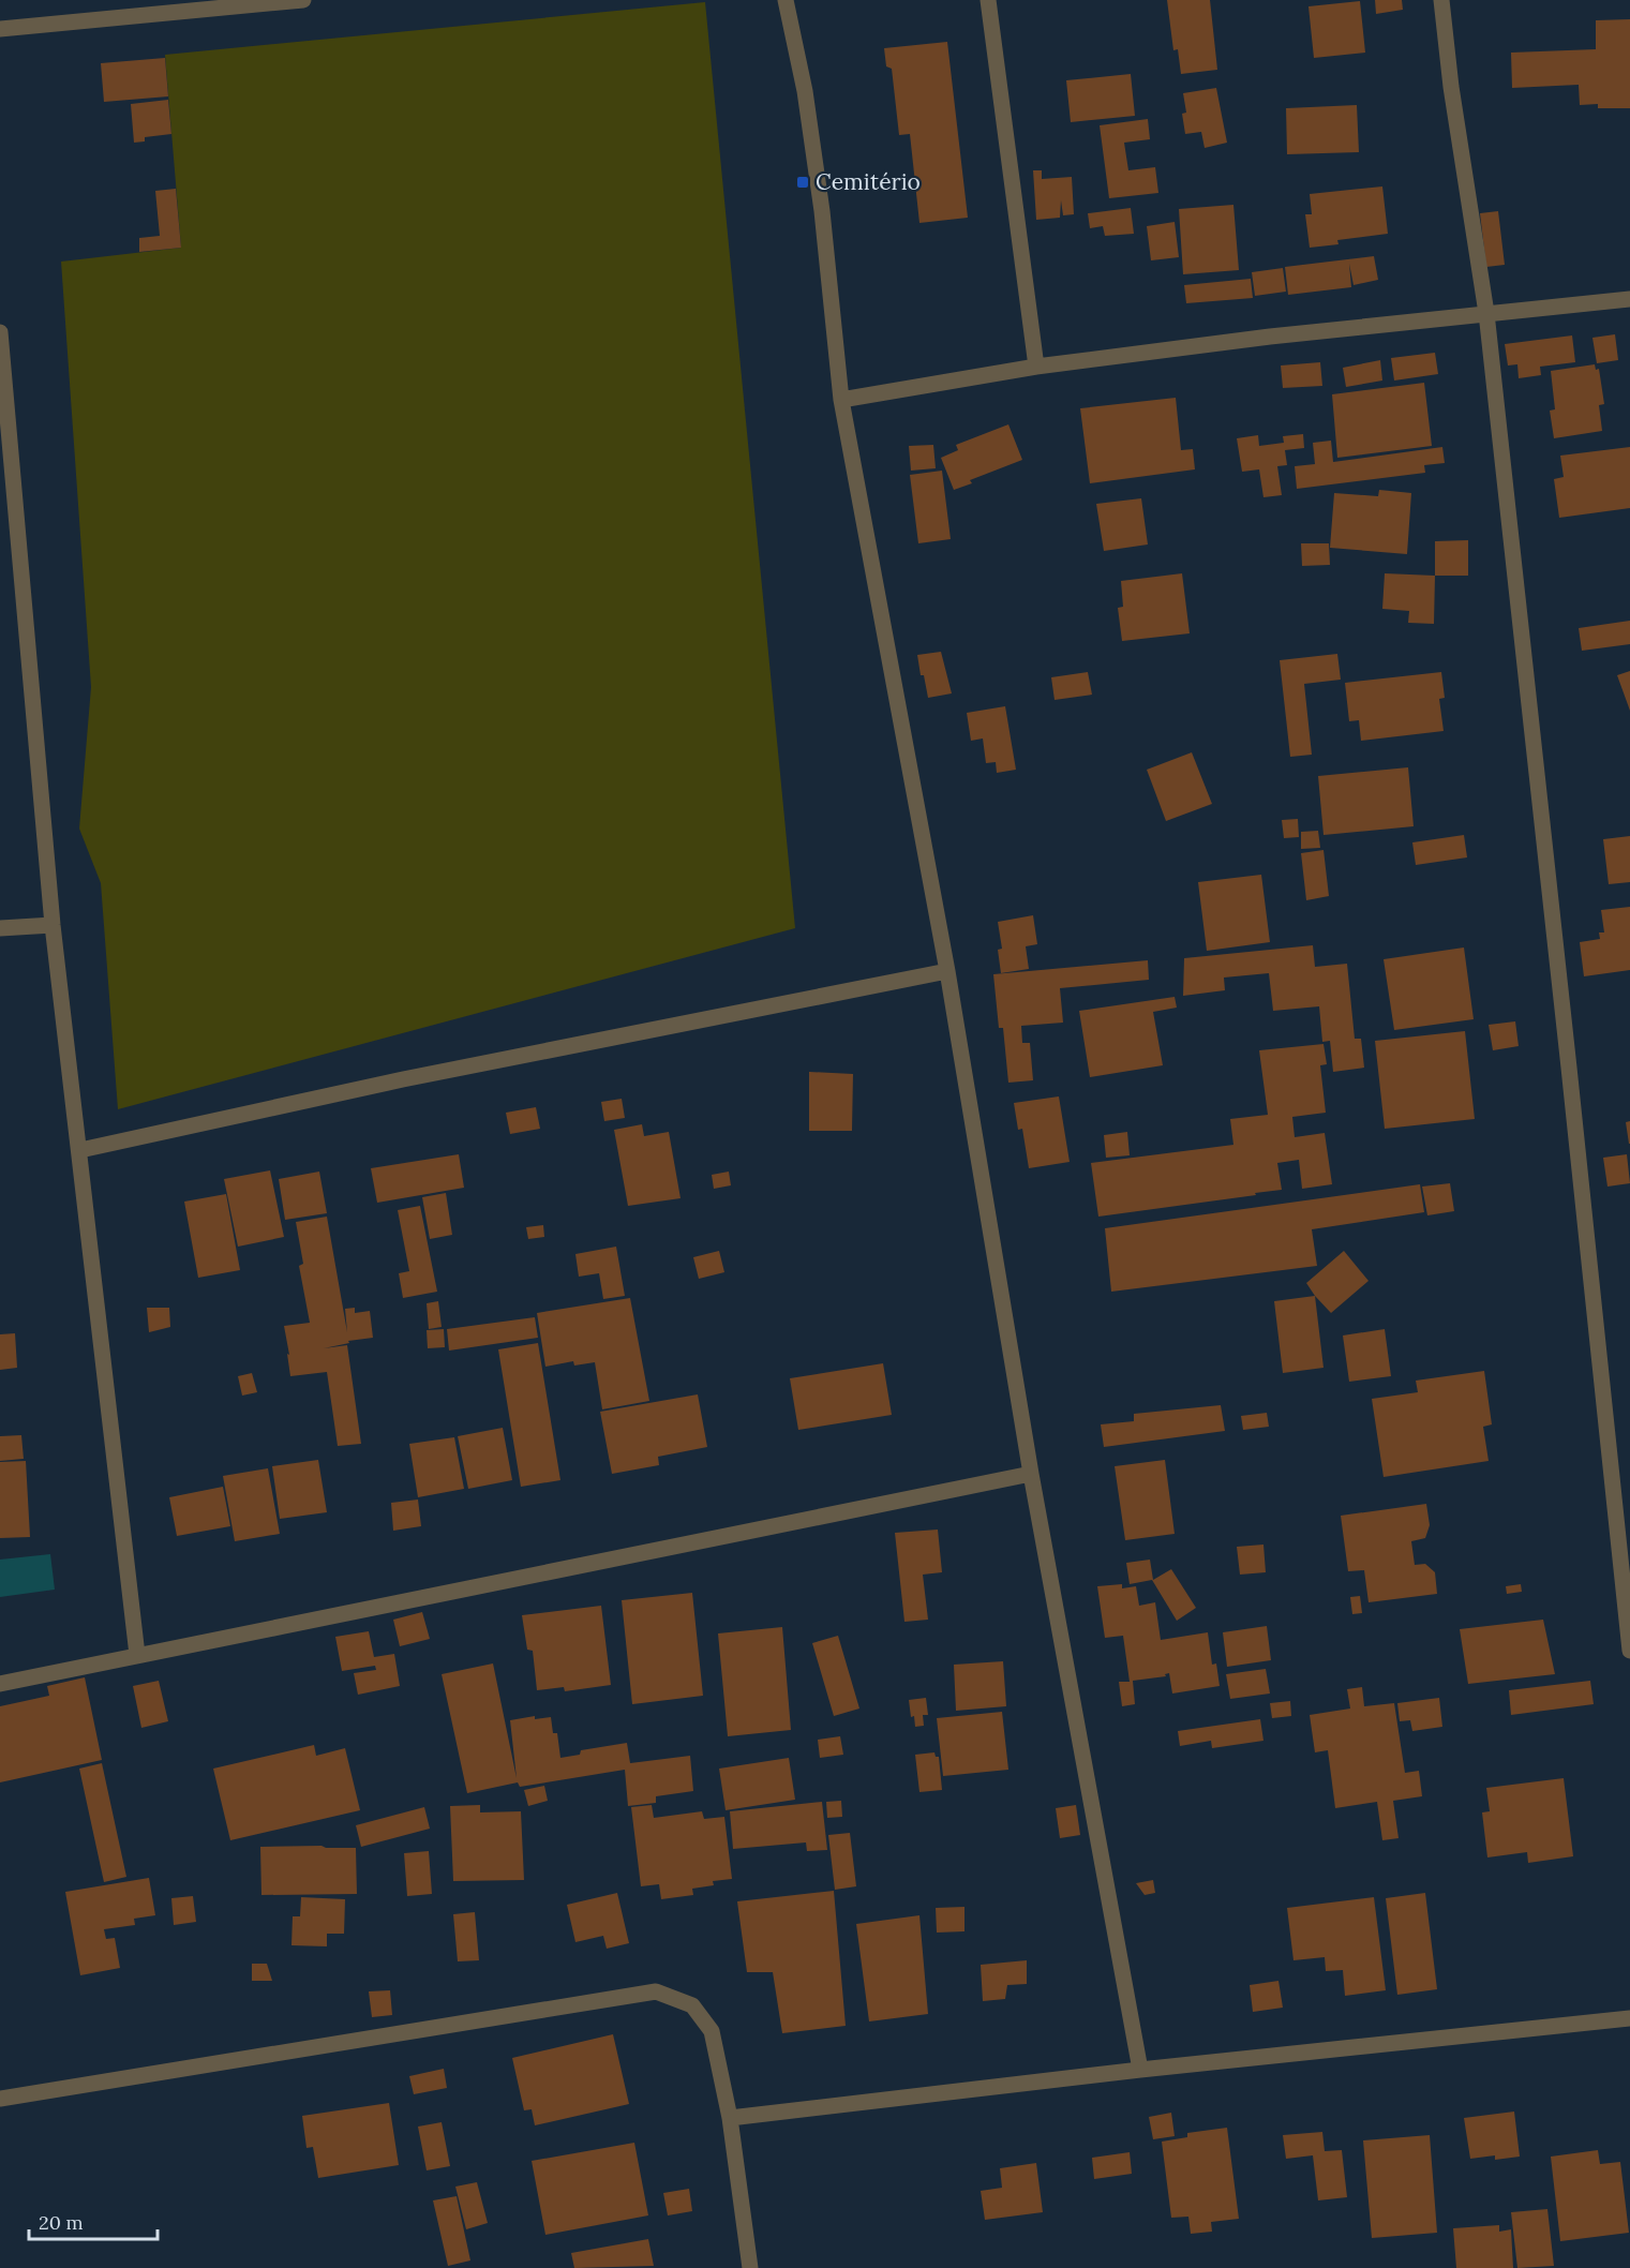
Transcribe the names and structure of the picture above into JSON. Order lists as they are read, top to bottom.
{
  "places": {
    "transit": ["Cemitério"]
  },
  "scale_bar": "20 m"
}
